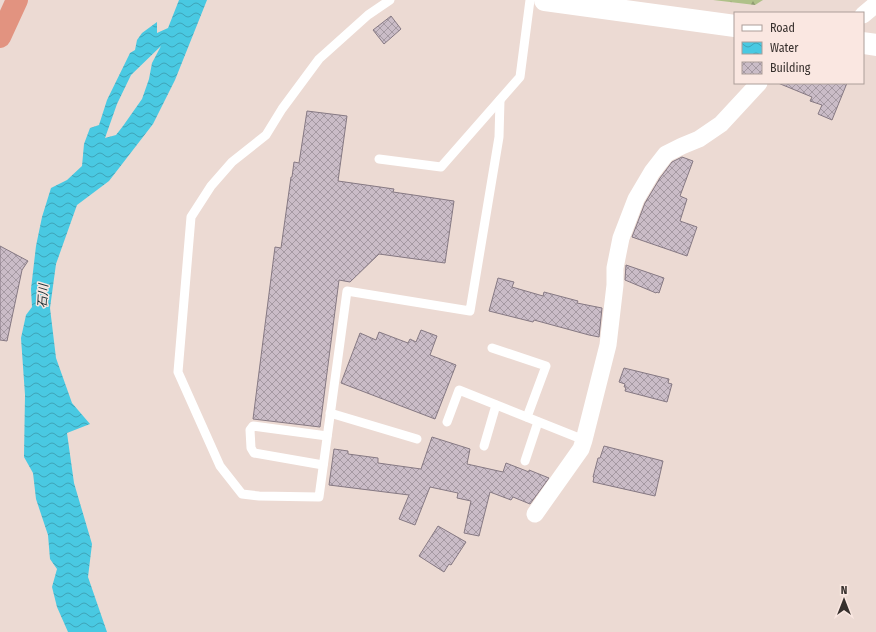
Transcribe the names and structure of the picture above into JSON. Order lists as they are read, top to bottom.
{
  "water": ["石川"],
  "legend": ["Road", "Water", "Building"],
  "north": "top"
}
